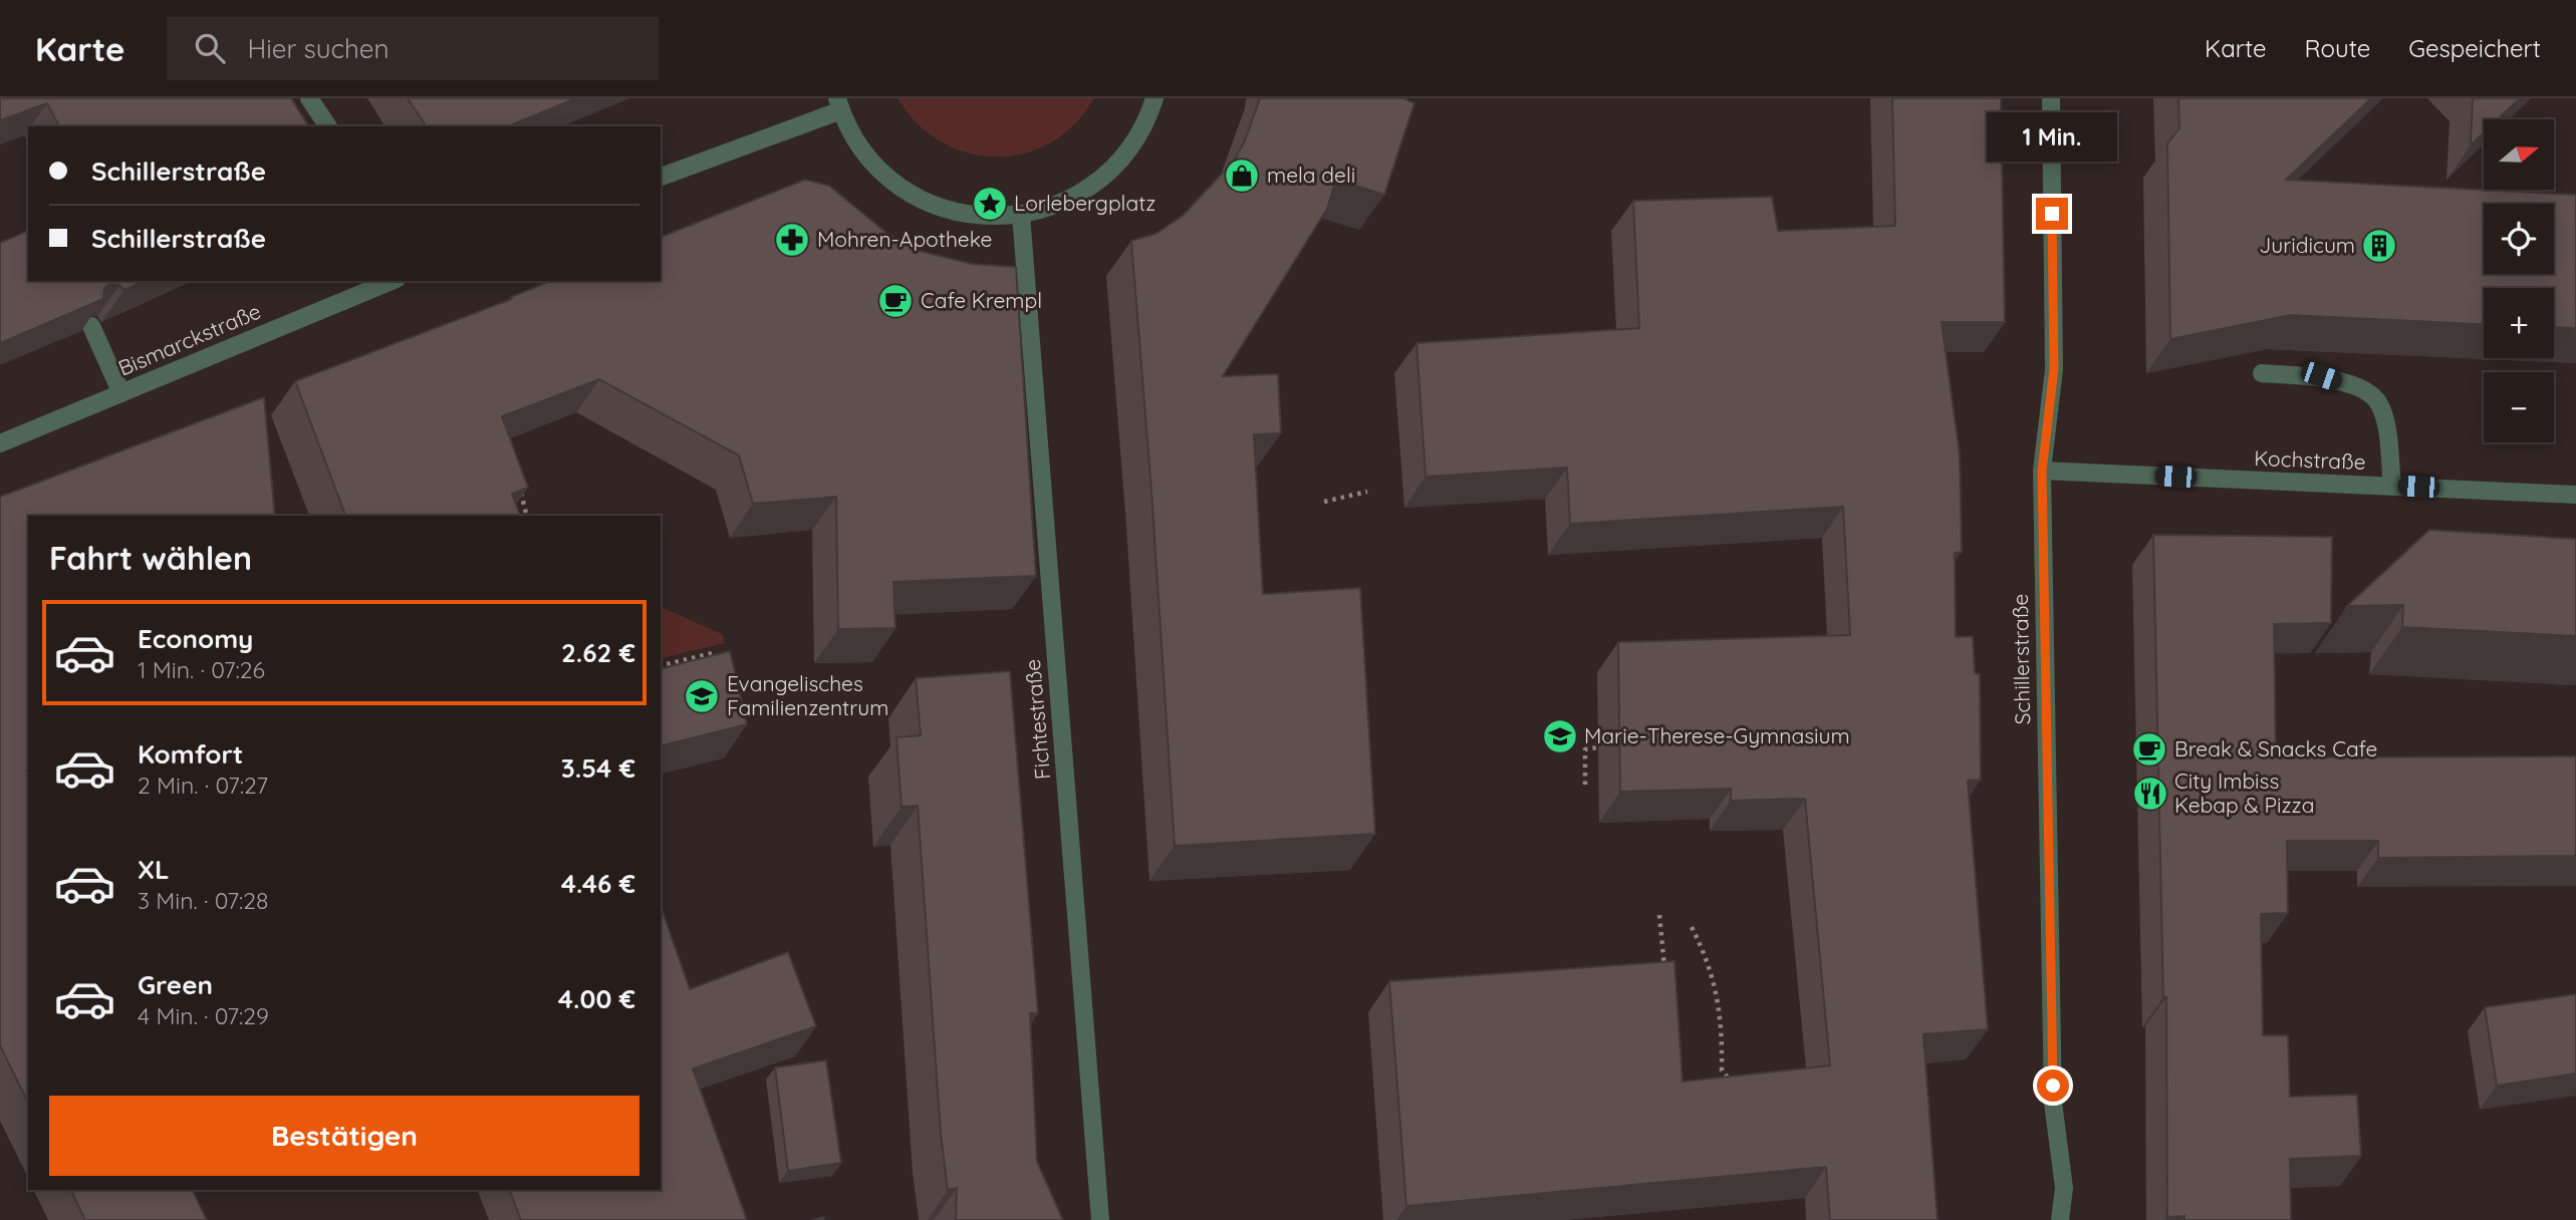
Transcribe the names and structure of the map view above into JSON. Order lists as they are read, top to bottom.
{
  "streets": {
    "street": [
      "Bismarckstraße",
      "Kochstraße",
      "Schillerstraße",
      "Fichtestraße"
    ]
  },
  "crossings": [
    ["Kochstraße", "Schillerstraße"]
  ],
  "places": {
    "shop": ["mela deli"],
    "place": ["Lorlebergplatz"],
    "pharmacy": ["Mohren-Apotheke"],
    "building": ["Juridicum"],
    "cafe": ["Cafe Krempl", "Break & Snacks Cafe"],
    "school or university": ["Evangelisches Familienzentrum", "Marie-Therese-Gymnasium"],
    "restaurant": ["City Imbiss Kebap & Pizza"]
  },
  "north": "right",
  "page": {
    "header": "Karte",
    "search": "Hier suchen",
    "nav": ["Karte", "Route", "Gespeichert"],
    "bubble": "1 Min.",
    "map_buttons": ["+", "−"],
    "banner": ["Schillerstraße", "Schillerstraße"],
    "heading": "Fahrt wählen",
    "list": [
      {
        "name": "Economy",
        "note": "1 Min. · 07:26",
        "value": "2.62 €"
      },
      {
        "name": "Komfort",
        "note": "2 Min. · 07:27",
        "value": "3.54 €"
      },
      {
        "name": "XL",
        "note": "3 Min. · 07:28",
        "value": "4.46 €"
      },
      {
        "name": "Green",
        "note": "4 Min. · 07:29",
        "value": "4.00 €"
      }
    ],
    "buttons": "Bestätigen"
  }
}
